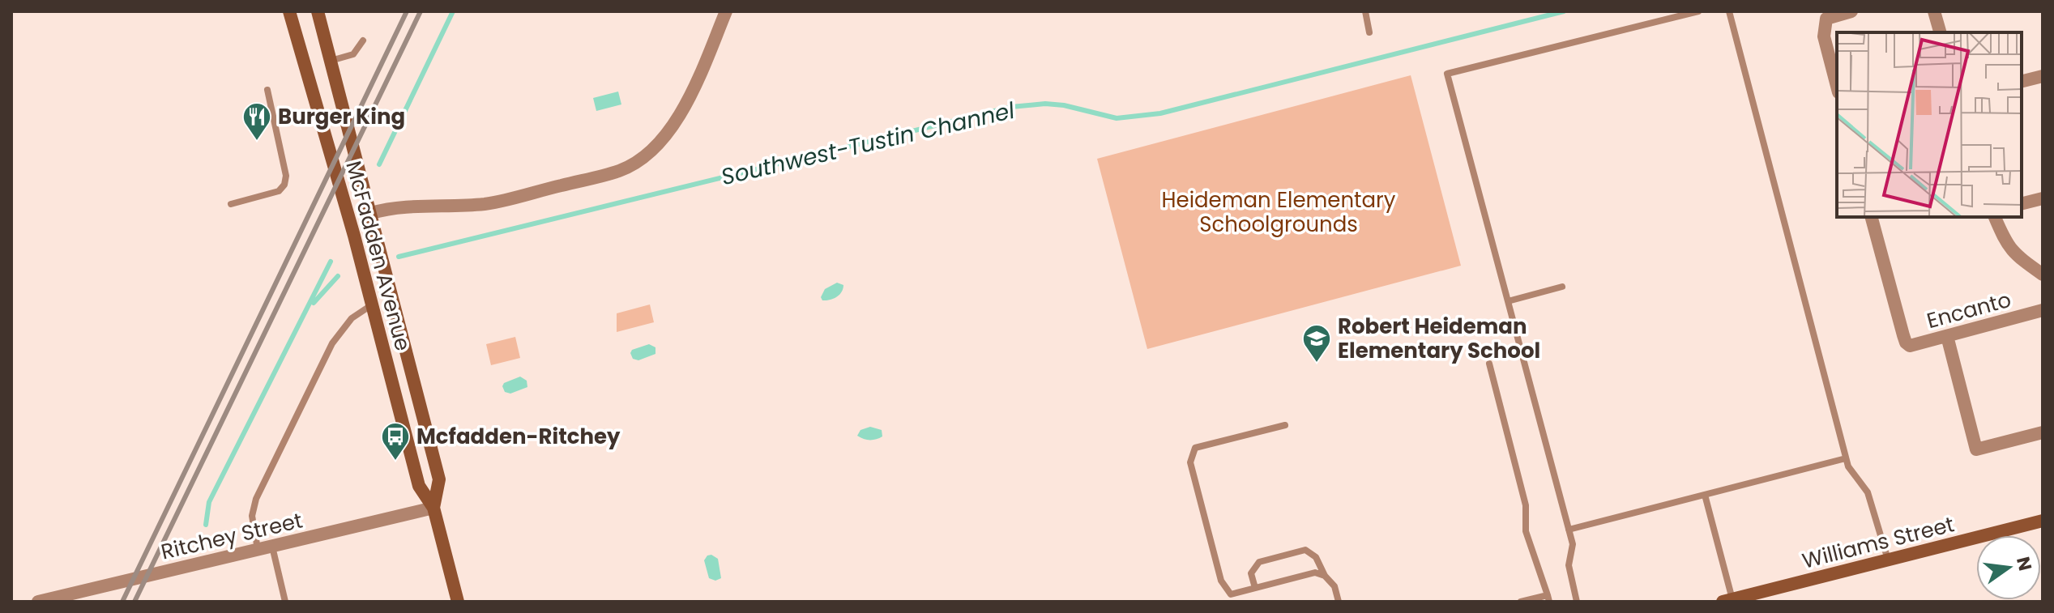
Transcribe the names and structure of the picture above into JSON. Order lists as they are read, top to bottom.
{
  "streets": {
    "main road": ["McFadden Avenue", "Williams Street"],
    "street": ["Encanto", "Ritchey Street"]
  },
  "crossings": [
    ["McFadden Avenue", "Ritchey Street"]
  ],
  "water": ["Southwest-Tustin Channel"],
  "parks": ["Heideman Elementary Schoolgrounds"],
  "places": {
    "restaurant": ["Burger King"],
    "school or university": ["Robert Heideman Elementary School"],
    "bus stop": ["Mcfadden-Ritchey"]
  },
  "north": "right"
}
